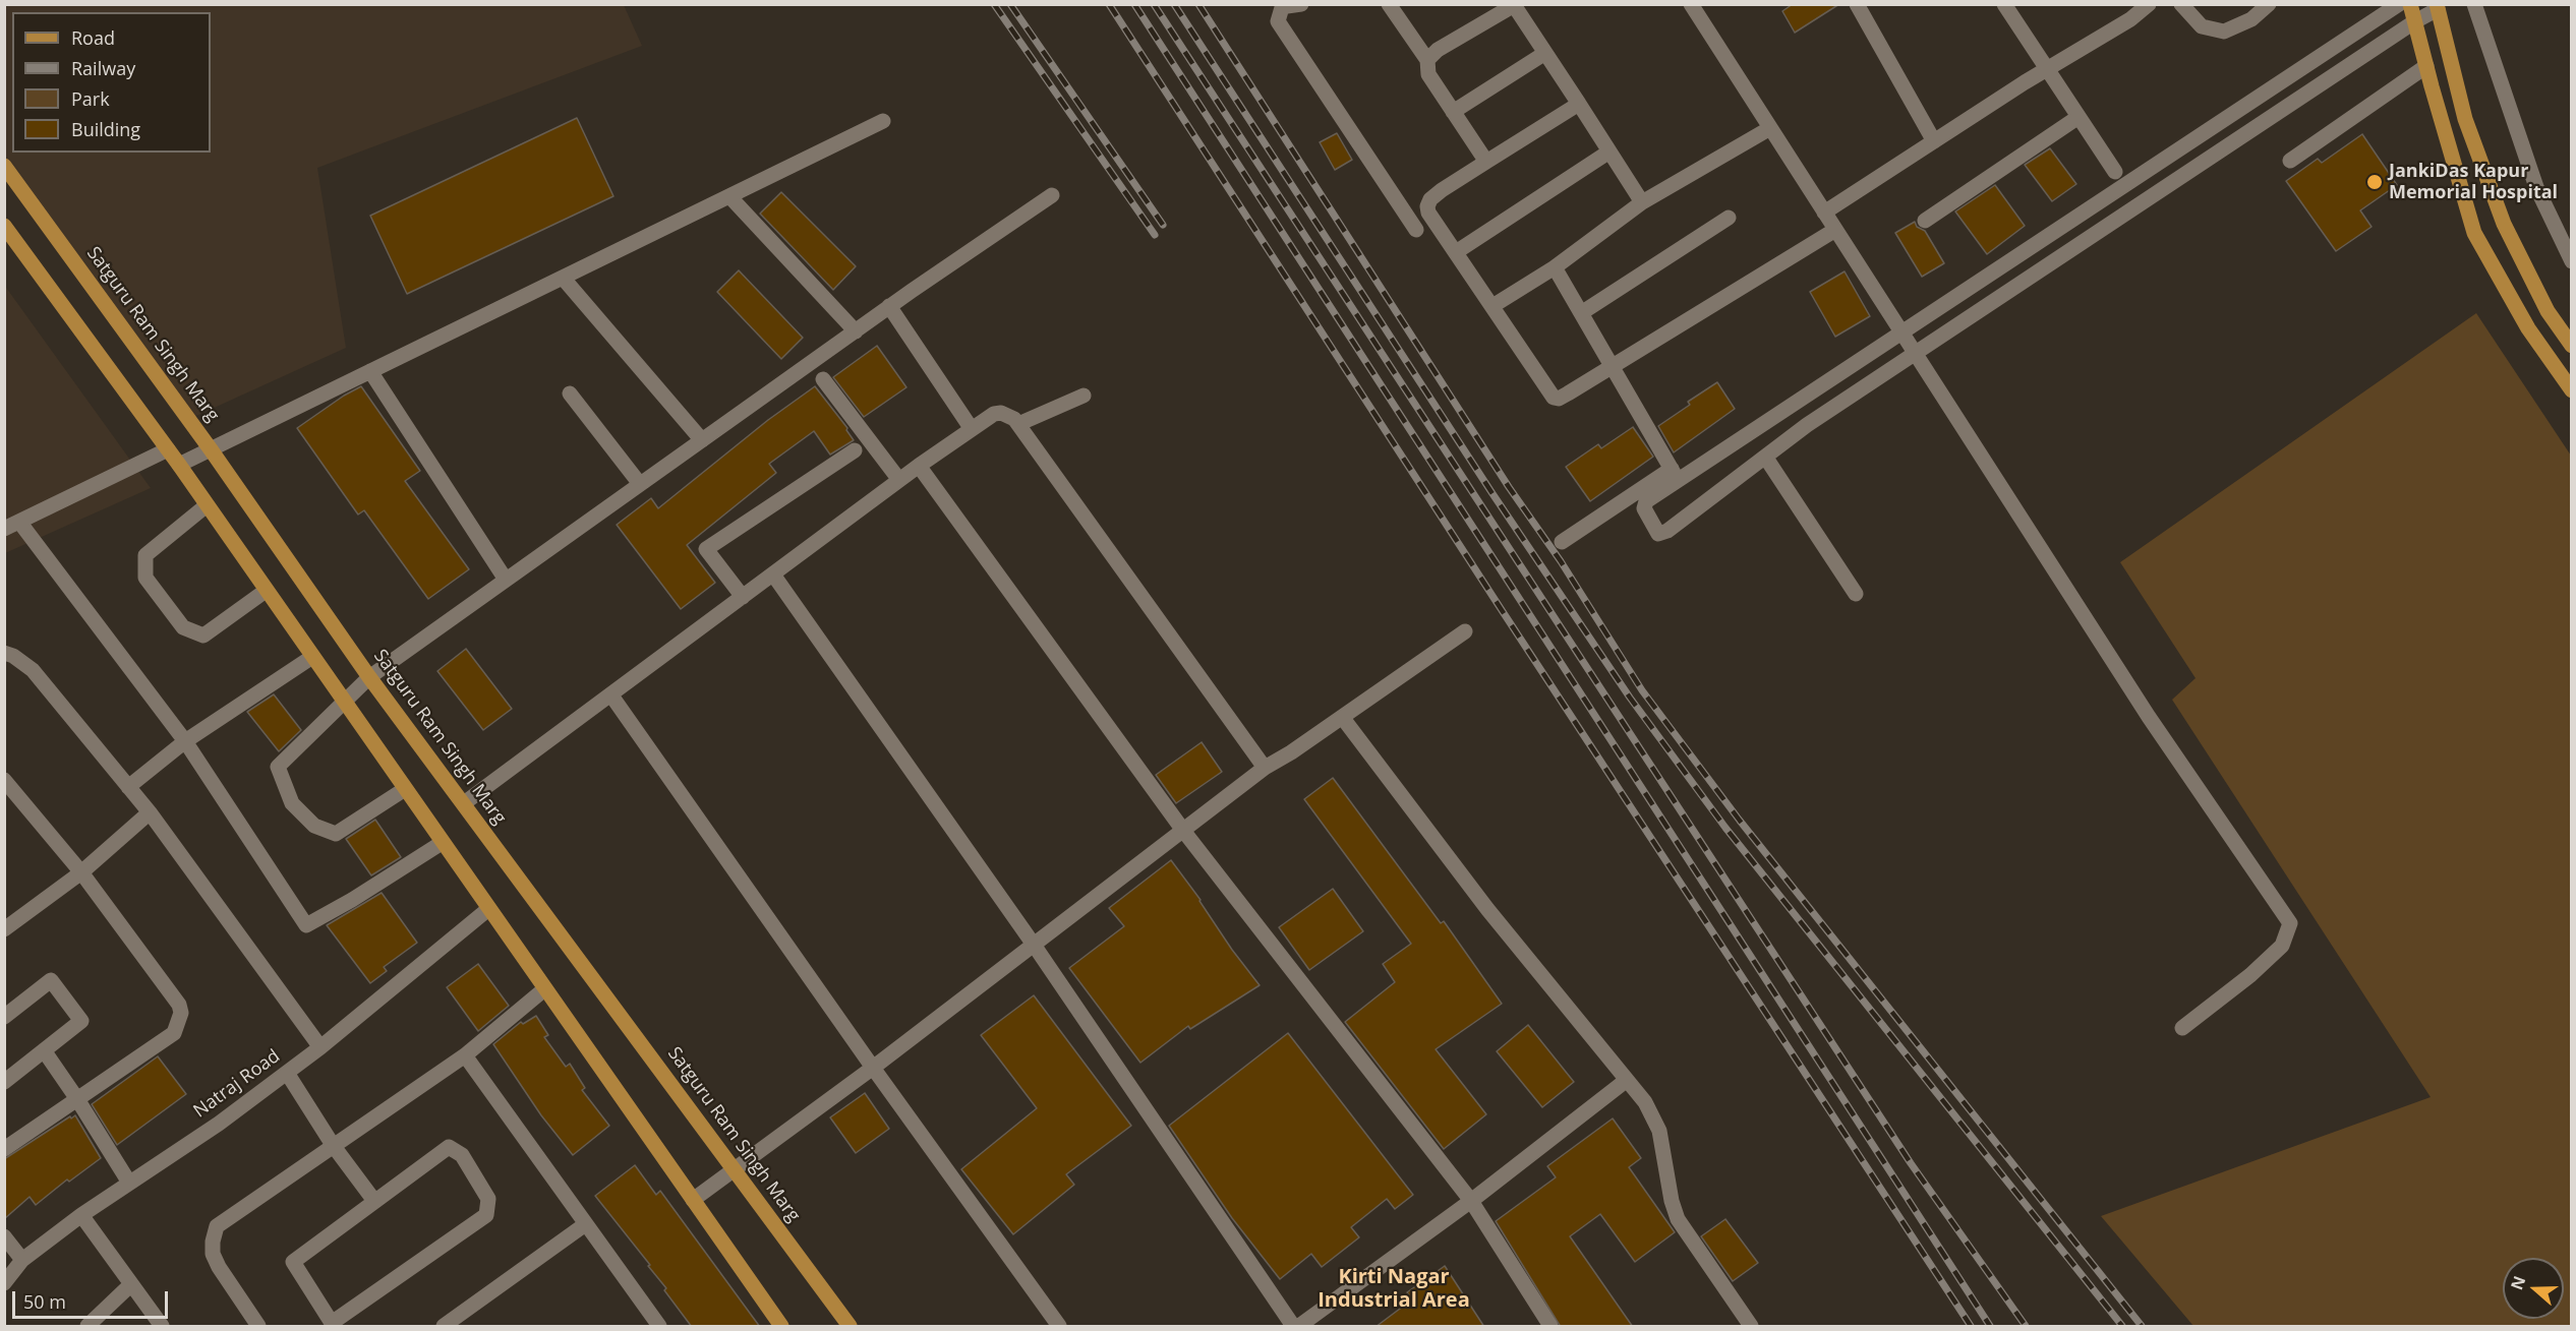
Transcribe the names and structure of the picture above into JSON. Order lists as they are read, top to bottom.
{
  "streets": {
    "main road": ["Satguru Ram Singh Marg"],
    "street": ["Natraj Road"]
  },
  "districts": ["Kirti Nagar Industrial Area"],
  "places": ["JankiDas Kapur Memorial Hospital"],
  "legend": [
    "Road",
    "Railway",
    "Park",
    "Building"
  ],
  "scale_bar": "50 m",
  "north": "left"
}
